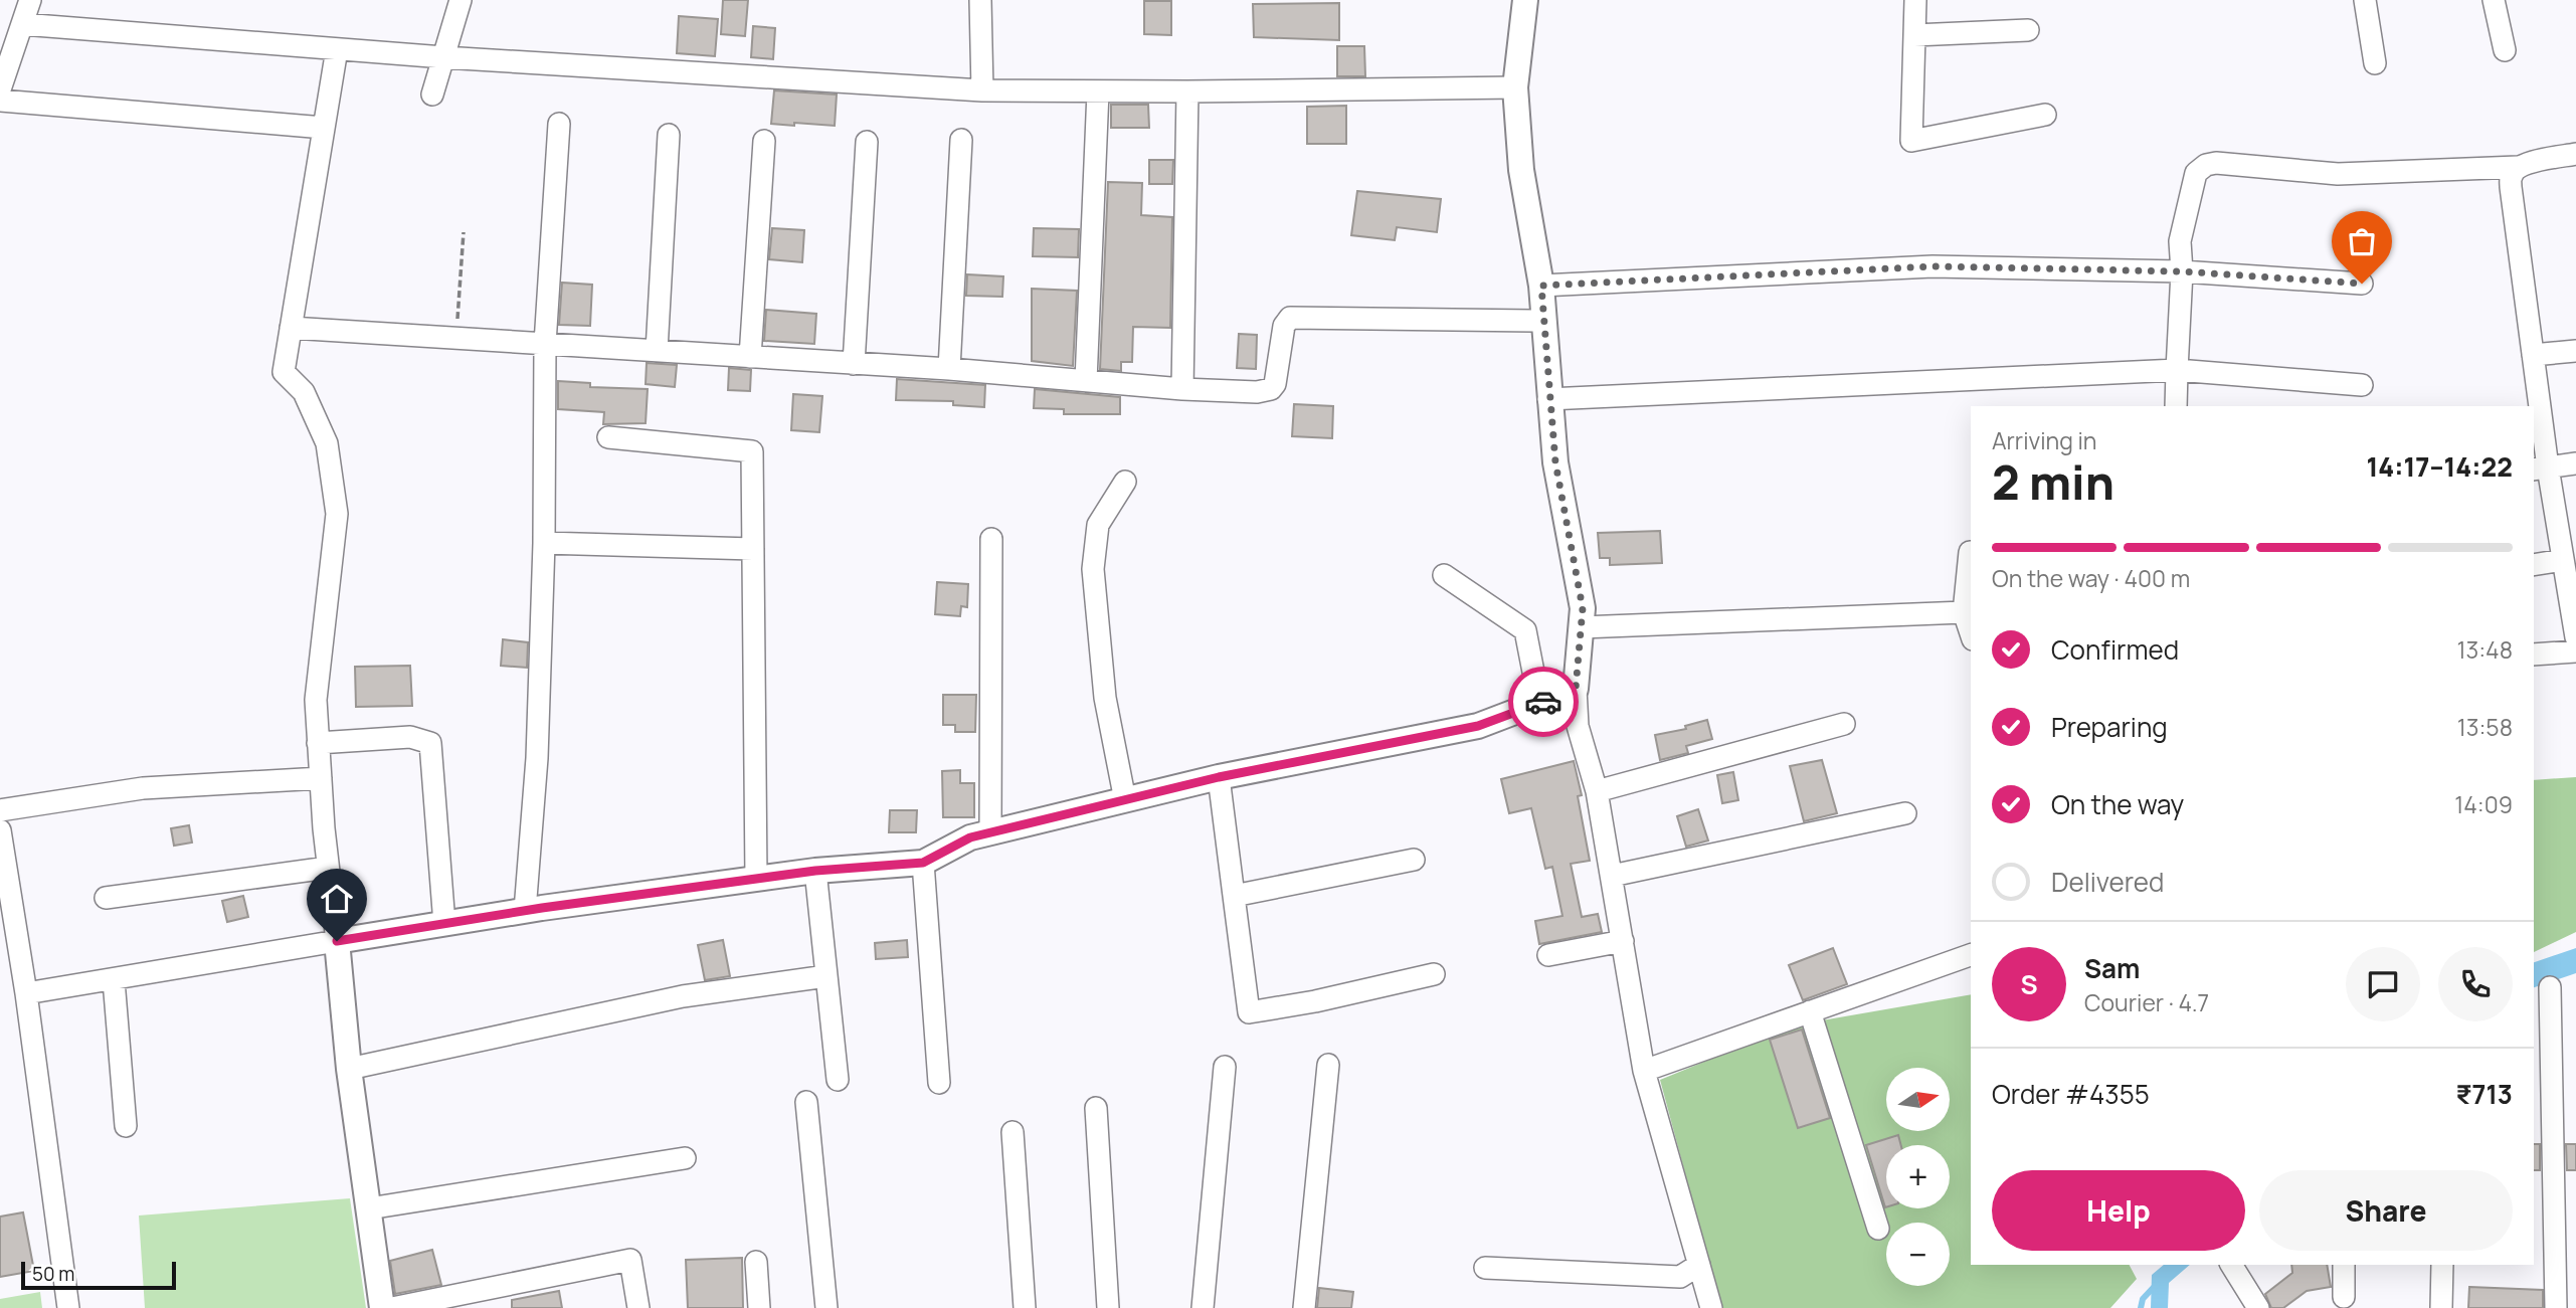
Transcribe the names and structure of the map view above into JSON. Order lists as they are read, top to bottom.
{
  "scale_bar": "50 m",
  "north": "right",
  "page": {
    "heading": ["2 min", "Arriving in", "14:17–14:22"],
    "panel": [
      "Sam",
      "Courier · 4.7",
      "Order #4355",
      "₹713"
    ],
    "bar": "On the way · 400 m",
    "list": [
      ["Confirmed", "13:48"],
      ["Preparing", "13:58"],
      ["On the way", "14:09"],
      "Delivered"
    ],
    "round": "S",
    "map_buttons": ["+", "−"],
    "buttons": ["Help", "Share"],
    "scale": "50 m"
  }
}
